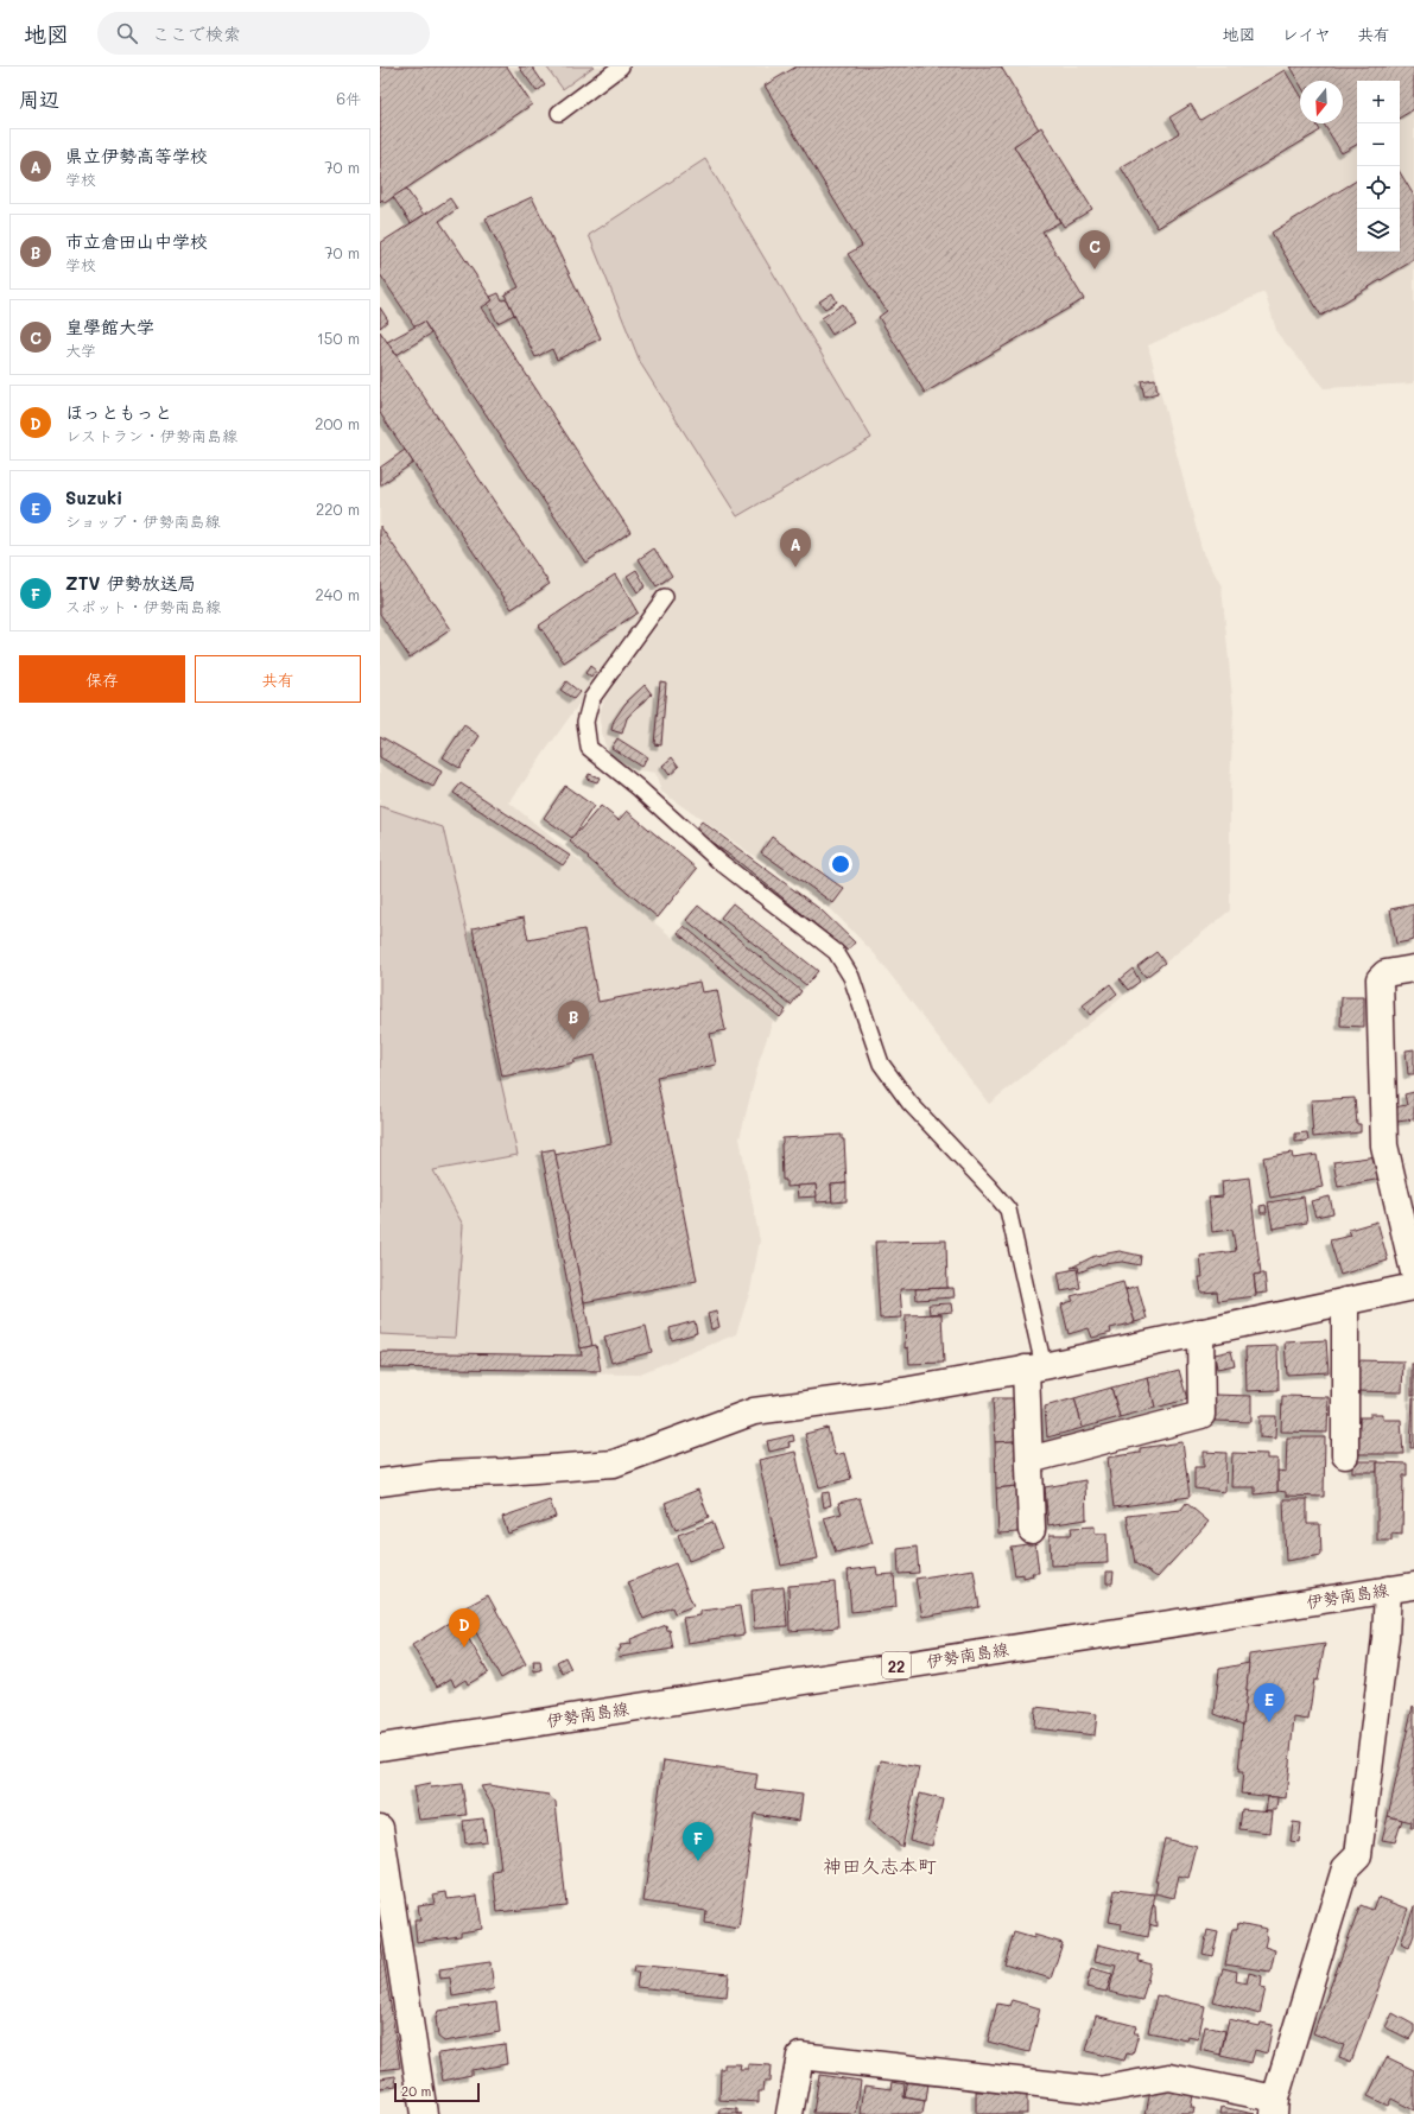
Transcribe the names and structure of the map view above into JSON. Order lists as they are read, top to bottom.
{
  "streets": {
    "street": ["伊勢南島線", "22"]
  },
  "districts": ["神田久志本町"],
  "scale_bar": "20 m",
  "north": "bottom",
  "page": {
    "header": "地図",
    "search": "ここで検索",
    "nav": ["地図", "レイヤ", "共有"],
    "heading": ["周辺", "6件"],
    "map_buttons": ["+", "−"],
    "list": [
      {
        "mark": "A",
        "name": "県立伊勢高等学校",
        "note": "学校",
        "value": "70 m"
      },
      {
        "mark": "B",
        "name": "市立倉田山中学校",
        "note": "学校",
        "value": "70 m"
      },
      {
        "mark": "C",
        "name": "皇學館大学",
        "note": "大学",
        "value": "150 m"
      },
      {
        "mark": "D",
        "name": "ほっともっと",
        "note": "レストラン · 伊勢南島線",
        "value": "200 m"
      },
      {
        "mark": "E",
        "name": "Suzuki",
        "note": "ショップ · 伊勢南島線",
        "value": "220 m"
      },
      {
        "mark": "F",
        "name": "ZTV 伊勢放送局",
        "note": "スポット · 伊勢南島線",
        "value": "240 m"
      }
    ],
    "pins": [
      "C",
      "A",
      "B",
      "D",
      "E",
      "F"
    ],
    "buttons": ["保存", "共有"],
    "scale": "20 m"
  }
}
